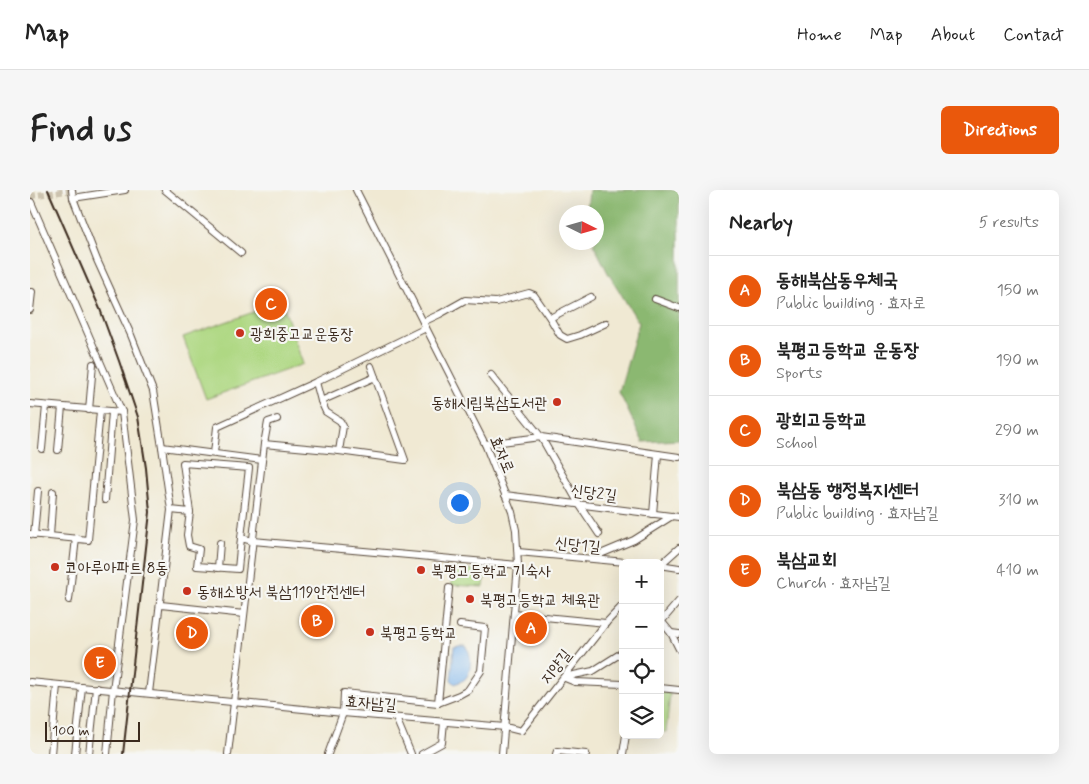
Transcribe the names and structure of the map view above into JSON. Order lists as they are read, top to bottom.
{
  "streets": {
    "street": [
      "효자로",
      "신당2길",
      "신당1길",
      "지양길",
      "효자남길"
    ]
  },
  "crossings": [
    ["효자로", "신당2길"],
    ["효자로", "신당1길"],
    ["효자로", "지양길"],
    ["효자로", "효자남길"],
    ["지양길", "효자남길"]
  ],
  "places": [
    "광희중고교운동장",
    "동해시립북삼도서관",
    "코아루아파트 8동",
    "북평고등학교 기숙사",
    "동해소방서 북삼119안전센터",
    "북평고등학교 체육관",
    "북평고등학교"
  ],
  "scale_bar": "100 m",
  "north": "right",
  "page": {
    "header": "Map",
    "nav": [
      "Home",
      "Map",
      "About",
      "Contact"
    ],
    "buttons": "Directions",
    "title": "Find us",
    "heading": ["Nearby", "5 results"],
    "list": [
      {
        "mark": "A",
        "name": "동해북삼동우체국",
        "note": "Public building · 효자로",
        "value": "150 m"
      },
      {
        "mark": "B",
        "name": "북평고등학교 운동장",
        "note": "Sports",
        "value": "190 m"
      },
      {
        "mark": "C",
        "name": "광희고등학교",
        "note": "School",
        "value": "290 m"
      },
      {
        "mark": "D",
        "name": "북삼동 행정복지센터",
        "note": "Public building · 효자남길",
        "value": "310 m"
      },
      {
        "mark": "E",
        "name": "북삼교회",
        "note": "Church · 효자남길",
        "value": "410 m"
      }
    ],
    "pins": [
      "C",
      "B",
      "A",
      "D",
      "E"
    ],
    "map_buttons": ["+", "−"],
    "scale": "100 m"
  }
}
